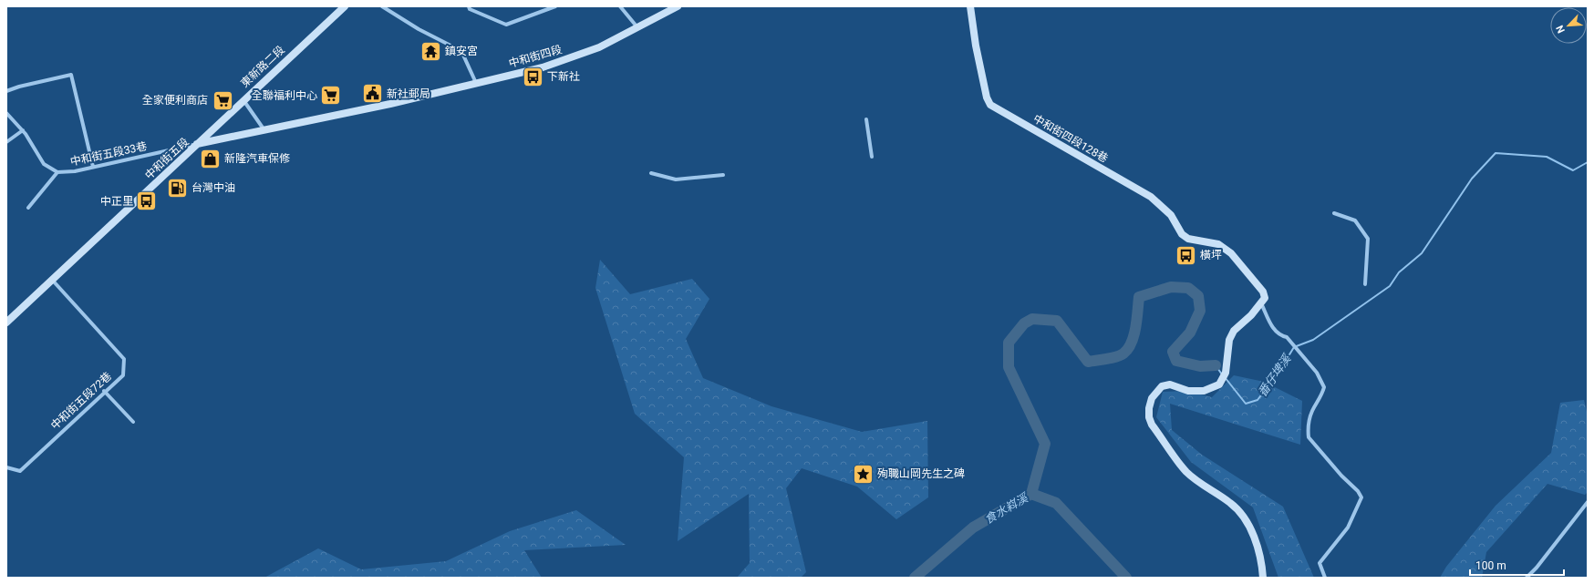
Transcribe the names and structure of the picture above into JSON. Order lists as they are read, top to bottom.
{
  "streets": {
    "street": [
      "中和街四段",
      "東新路二段",
      "中和街四段128巷",
      "中和街五段33巷",
      "中和街五段",
      "中和街五段72巷"
    ]
  },
  "crossings": [
    ["中和街四段", "中和街五段"],
    ["東新路二段", "中和街五段33巷"],
    ["東新路二段", "中和街五段"],
    ["中和街五段33巷", "中和街五段"],
    ["中和街五段", "中和街五段72巷"]
  ],
  "water": ["番仔埤溪", "食水嵙溪"],
  "places": {
    "temple": ["鎮安宮"],
    "bus stop": ["下新社", "中正里", "橫坪"],
    "public building": ["新社郵局"],
    "supermarket": ["全聯福利中心", "全家便利商店"],
    "shop": ["新隆汽車保修"],
    "fuel station": ["台灣中油"],
    "place": ["殉職山岡先生之碑"]
  },
  "scale_bar": "100 m",
  "north": "bottom left"
}
